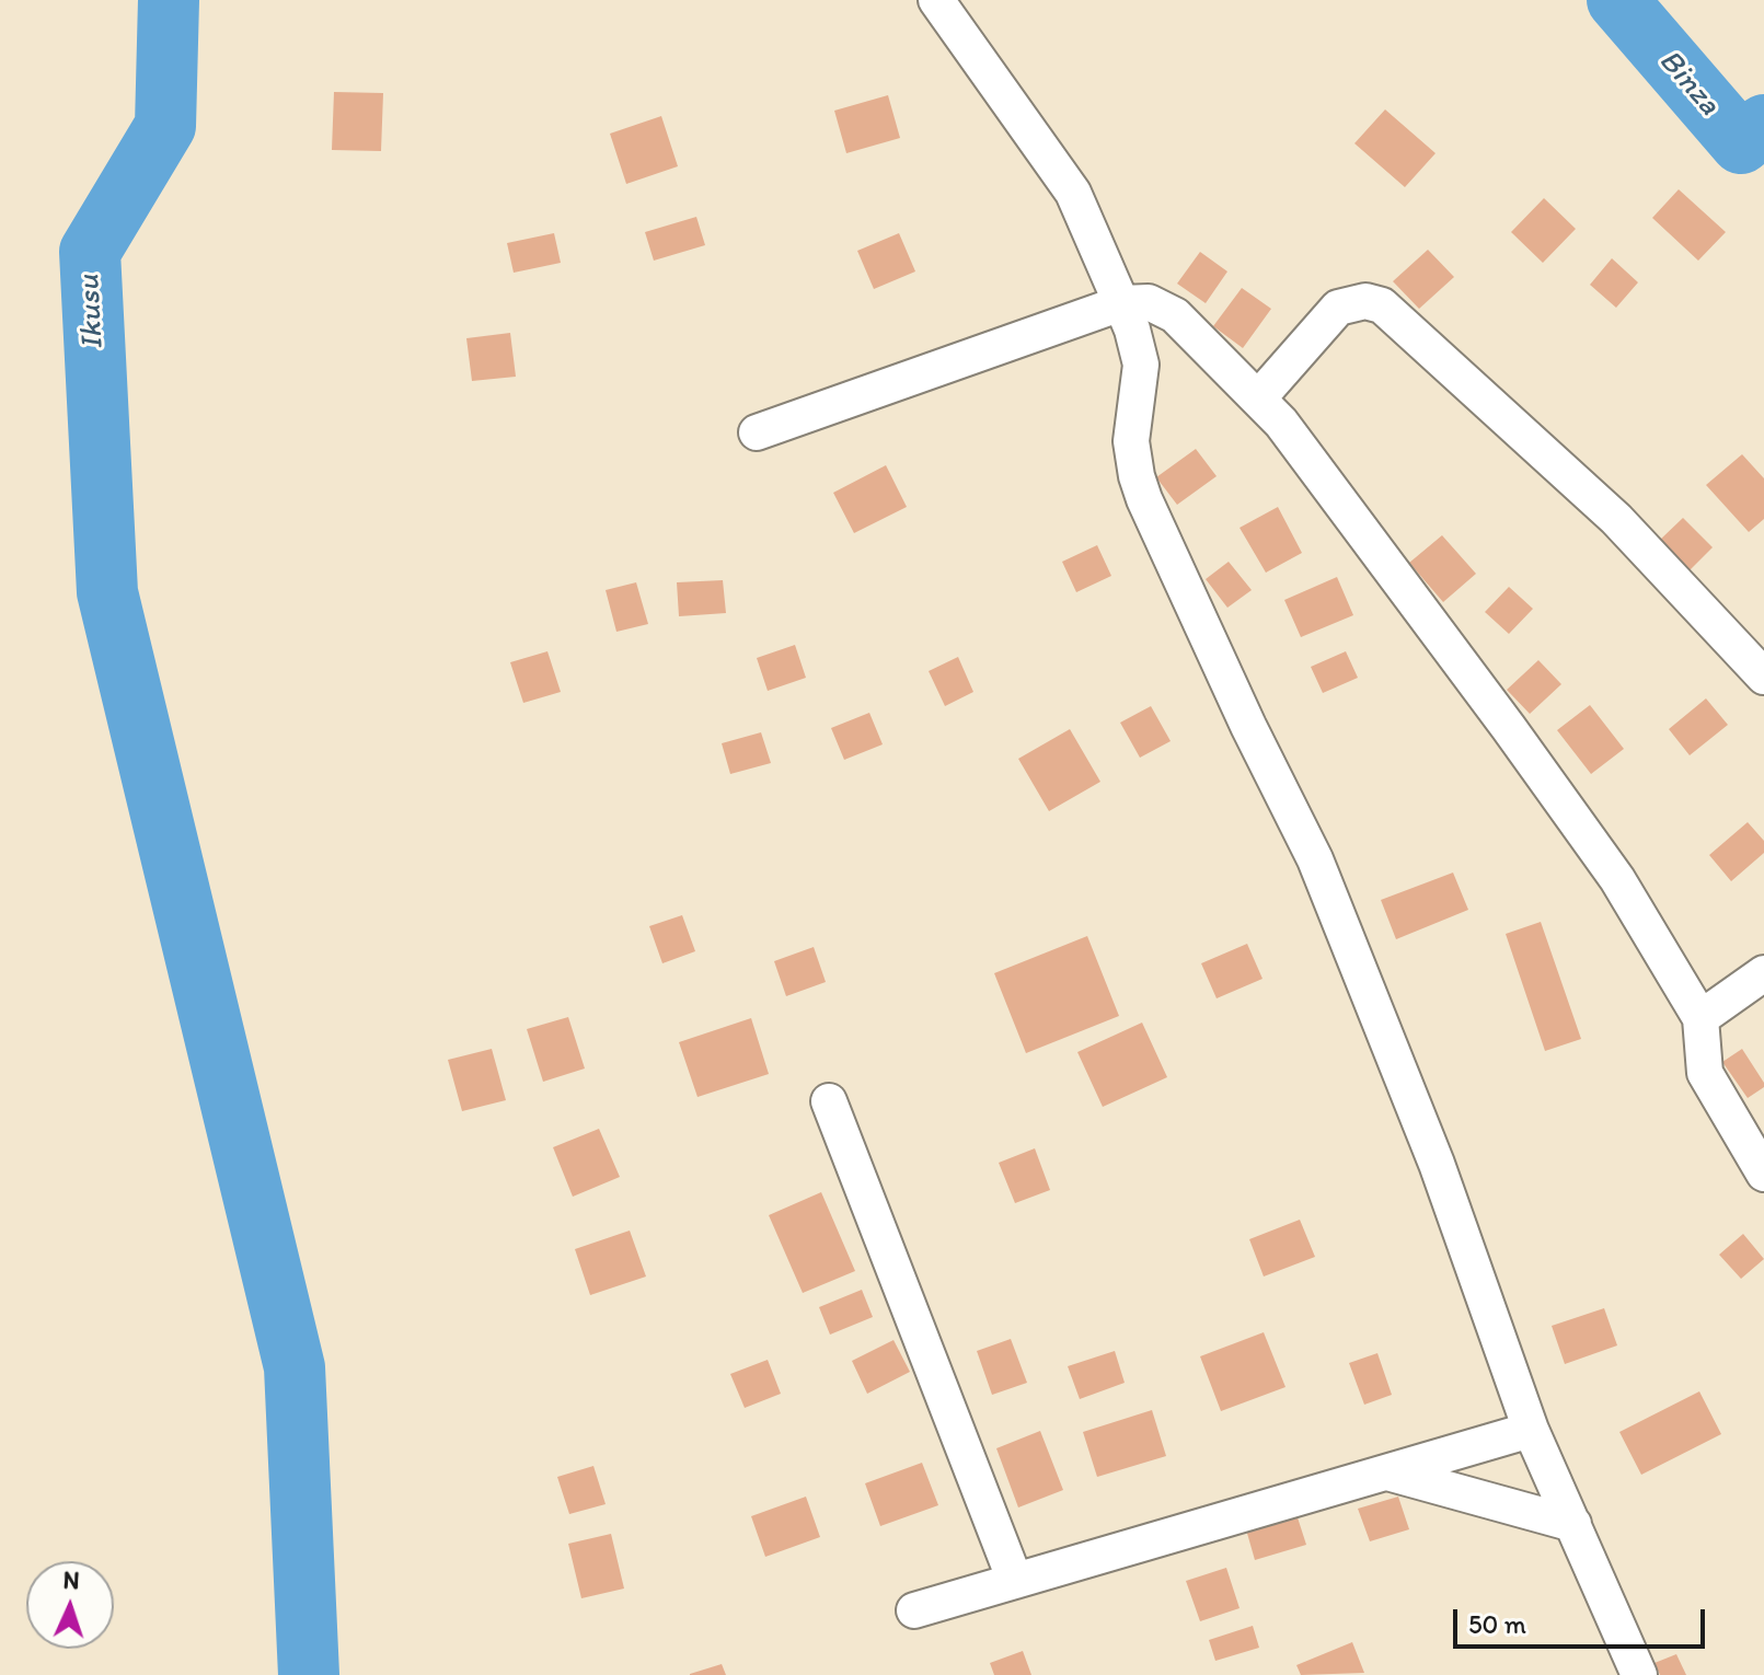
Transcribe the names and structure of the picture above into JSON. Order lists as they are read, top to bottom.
{
  "water": ["Binza", "Ikusu"],
  "scale_bar": "50 m",
  "north": "top"
}
